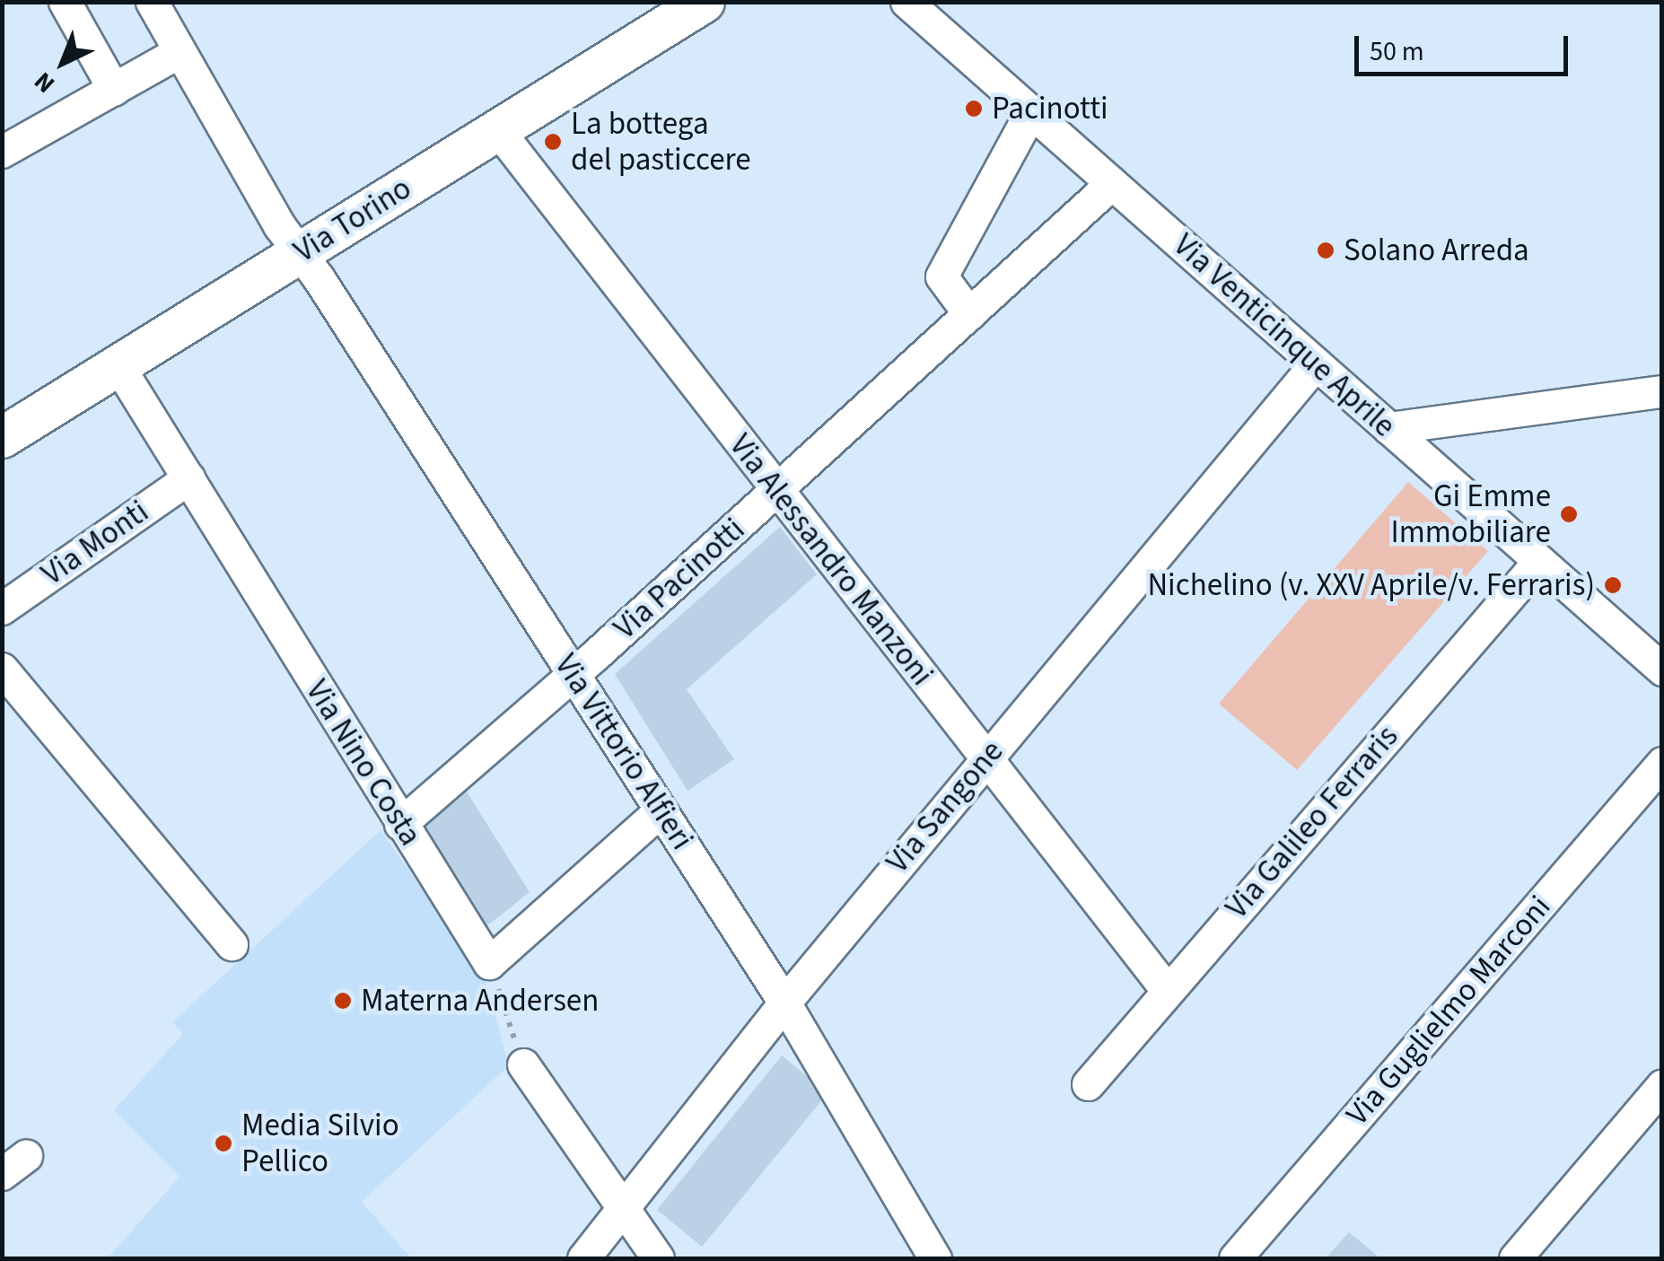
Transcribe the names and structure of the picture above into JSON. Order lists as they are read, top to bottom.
{
  "streets": {
    "main road": ["Via Torino"],
    "street": [
      "Via Venticinque Aprile",
      "Via Monti",
      "Via Alessandro Manzoni",
      "Via Pacinotti",
      "Via Vittorio Alfieri",
      "Via Nino Costa",
      "Via Sangone",
      "Via Galileo Ferraris",
      "Via Guglielmo Marconi"
    ]
  },
  "crossings": [
    ["Via Torino", "Via Alessandro Manzoni"],
    ["Via Torino", "Via Vittorio Alfieri"],
    ["Via Torino", "Via Nino Costa"],
    ["Via Venticinque Aprile", "Via Pacinotti"],
    ["Via Venticinque Aprile", "Via Sangone"],
    ["Via Venticinque Aprile", "Via Galileo Ferraris"],
    ["Via Monti", "Via Nino Costa"],
    ["Via Alessandro Manzoni", "Via Pacinotti"],
    ["Via Alessandro Manzoni", "Via Sangone"],
    ["Via Alessandro Manzoni", "Via Galileo Ferraris"],
    ["Via Pacinotti", "Via Vittorio Alfieri"],
    ["Via Pacinotti", "Via Nino Costa"],
    ["Via Vittorio Alfieri", "Via Sangone"]
  ],
  "places": [
    "Pacinotti",
    "La bottega del pasticcere",
    "Solano Arreda",
    "Gi Emme Immobiliare",
    "Nichelino (v. XXV Aprile/v. Ferraris)",
    "Materna Andersen",
    "Media Silvio Pellico"
  ],
  "scale_bar": "50 m",
  "north": "bottom left"
}
